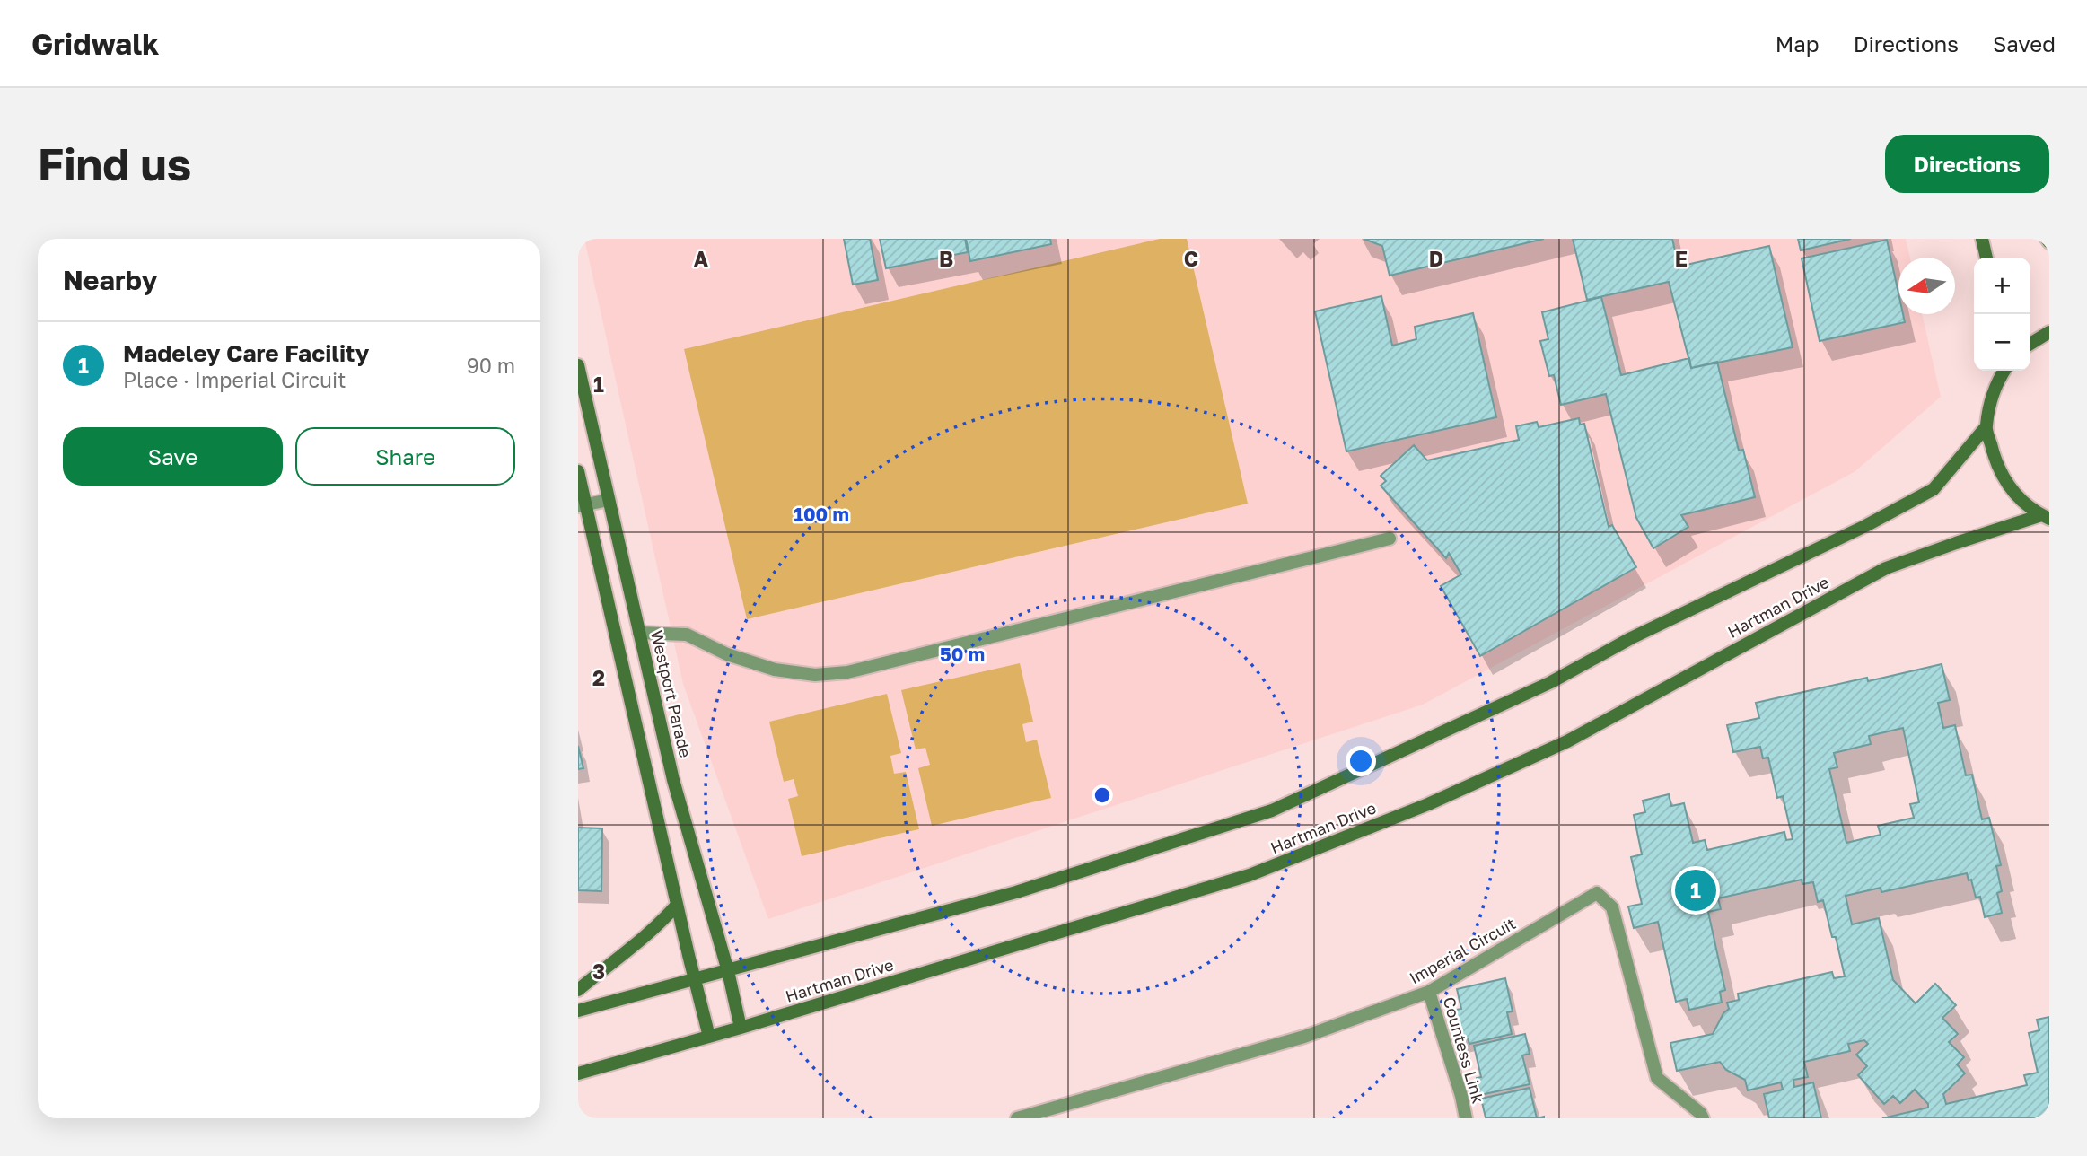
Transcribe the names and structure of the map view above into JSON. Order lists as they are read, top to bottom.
{
  "streets": {
    "main road": ["Hartman Drive", "Westport Parade"],
    "street": ["Imperial Circuit", "Countess Link"]
  },
  "crossings": [
    ["Hartman Drive", "Westport Parade"],
    ["Imperial Circuit", "Countess Link"]
  ],
  "north": "left",
  "page": {
    "header": "Gridwalk",
    "nav": ["Map", "Directions", "Saved"],
    "buttons": [
      "Directions",
      ["Save", "Share"]
    ],
    "title": "Find us",
    "heading": "Nearby",
    "map_buttons": ["+", "−"],
    "list": [
      {
        "mark": "1",
        "name": "Madeley Care Facility",
        "note": "Place · Imperial Circuit",
        "value": "90 m"
      }
    ],
    "pins": "1"
  },
  "grid": {
    "columns": [
      "A",
      "B",
      "C",
      "D",
      "E"
    ],
    "rows": ["1", "2", "3"]
  },
  "rings": ["100 m", "50 m"]
}
